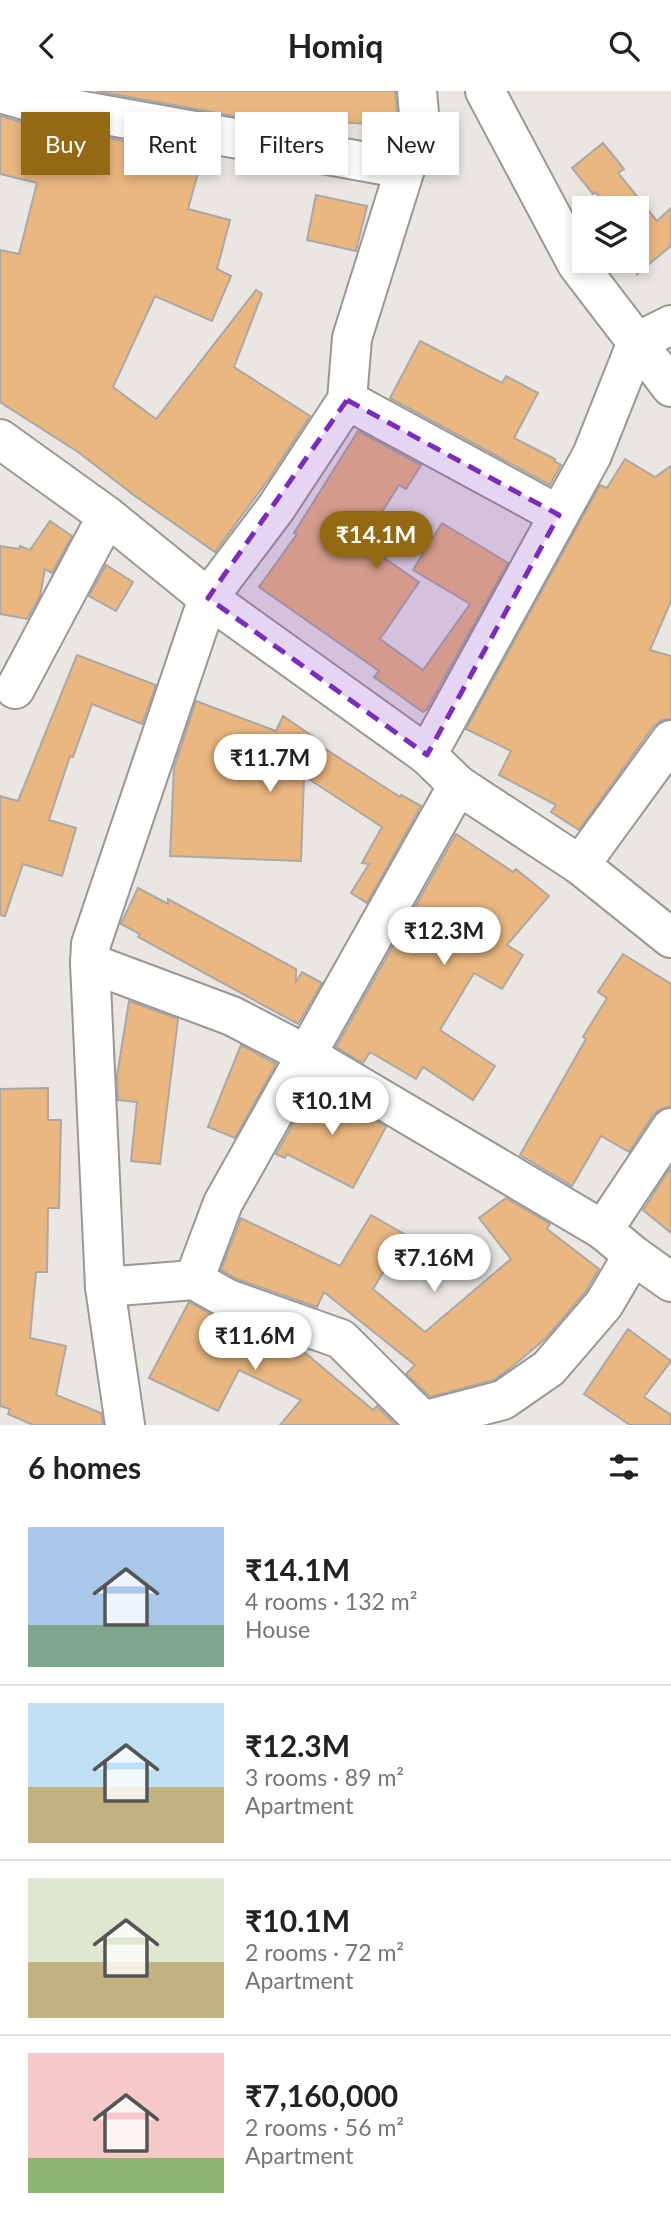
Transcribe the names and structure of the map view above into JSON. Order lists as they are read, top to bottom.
{
  "page": {
    "header": "Homiq",
    "chip": [
      "Buy",
      "Rent",
      "Filters",
      "New"
    ],
    "price": [
      "₹14.1M",
      "₹11.7M",
      "₹12.3M",
      "₹10.1M",
      "₹7.16M",
      "₹11.6M"
    ],
    "heading": "6 homes",
    "list": [
      {
        "name": "₹14.1M",
        "note": "4 rooms · 132 m² · House"
      },
      {
        "name": "₹12.3M",
        "note": "3 rooms · 89 m² · Apartment"
      },
      {
        "name": "₹10.1M",
        "note": "2 rooms · 72 m² · Apartment"
      },
      {
        "name": "₹7,160,000",
        "note": "2 rooms · 56 m² · Apartment"
      }
    ]
  }
}
